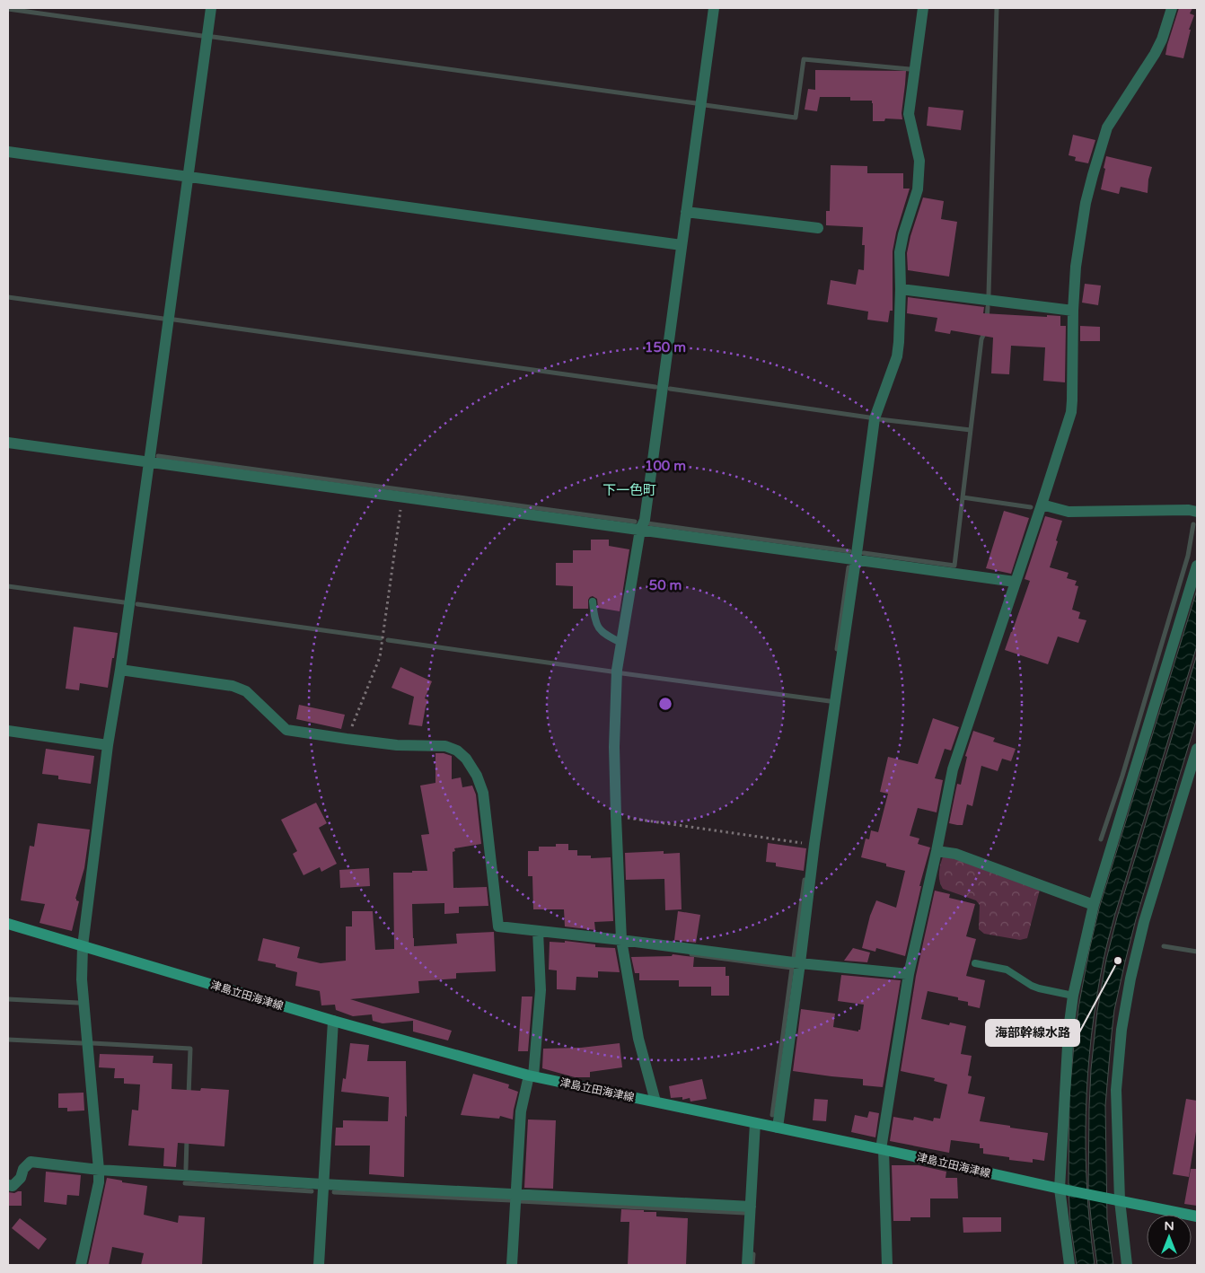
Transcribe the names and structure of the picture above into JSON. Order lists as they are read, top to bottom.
{
  "streets": {
    "main road": ["津島立田海津線"]
  },
  "districts": ["下一色町"],
  "places": ["海部幹線水路"],
  "north": "top",
  "rings": ["150 m", "100 m", "50 m"]
}
